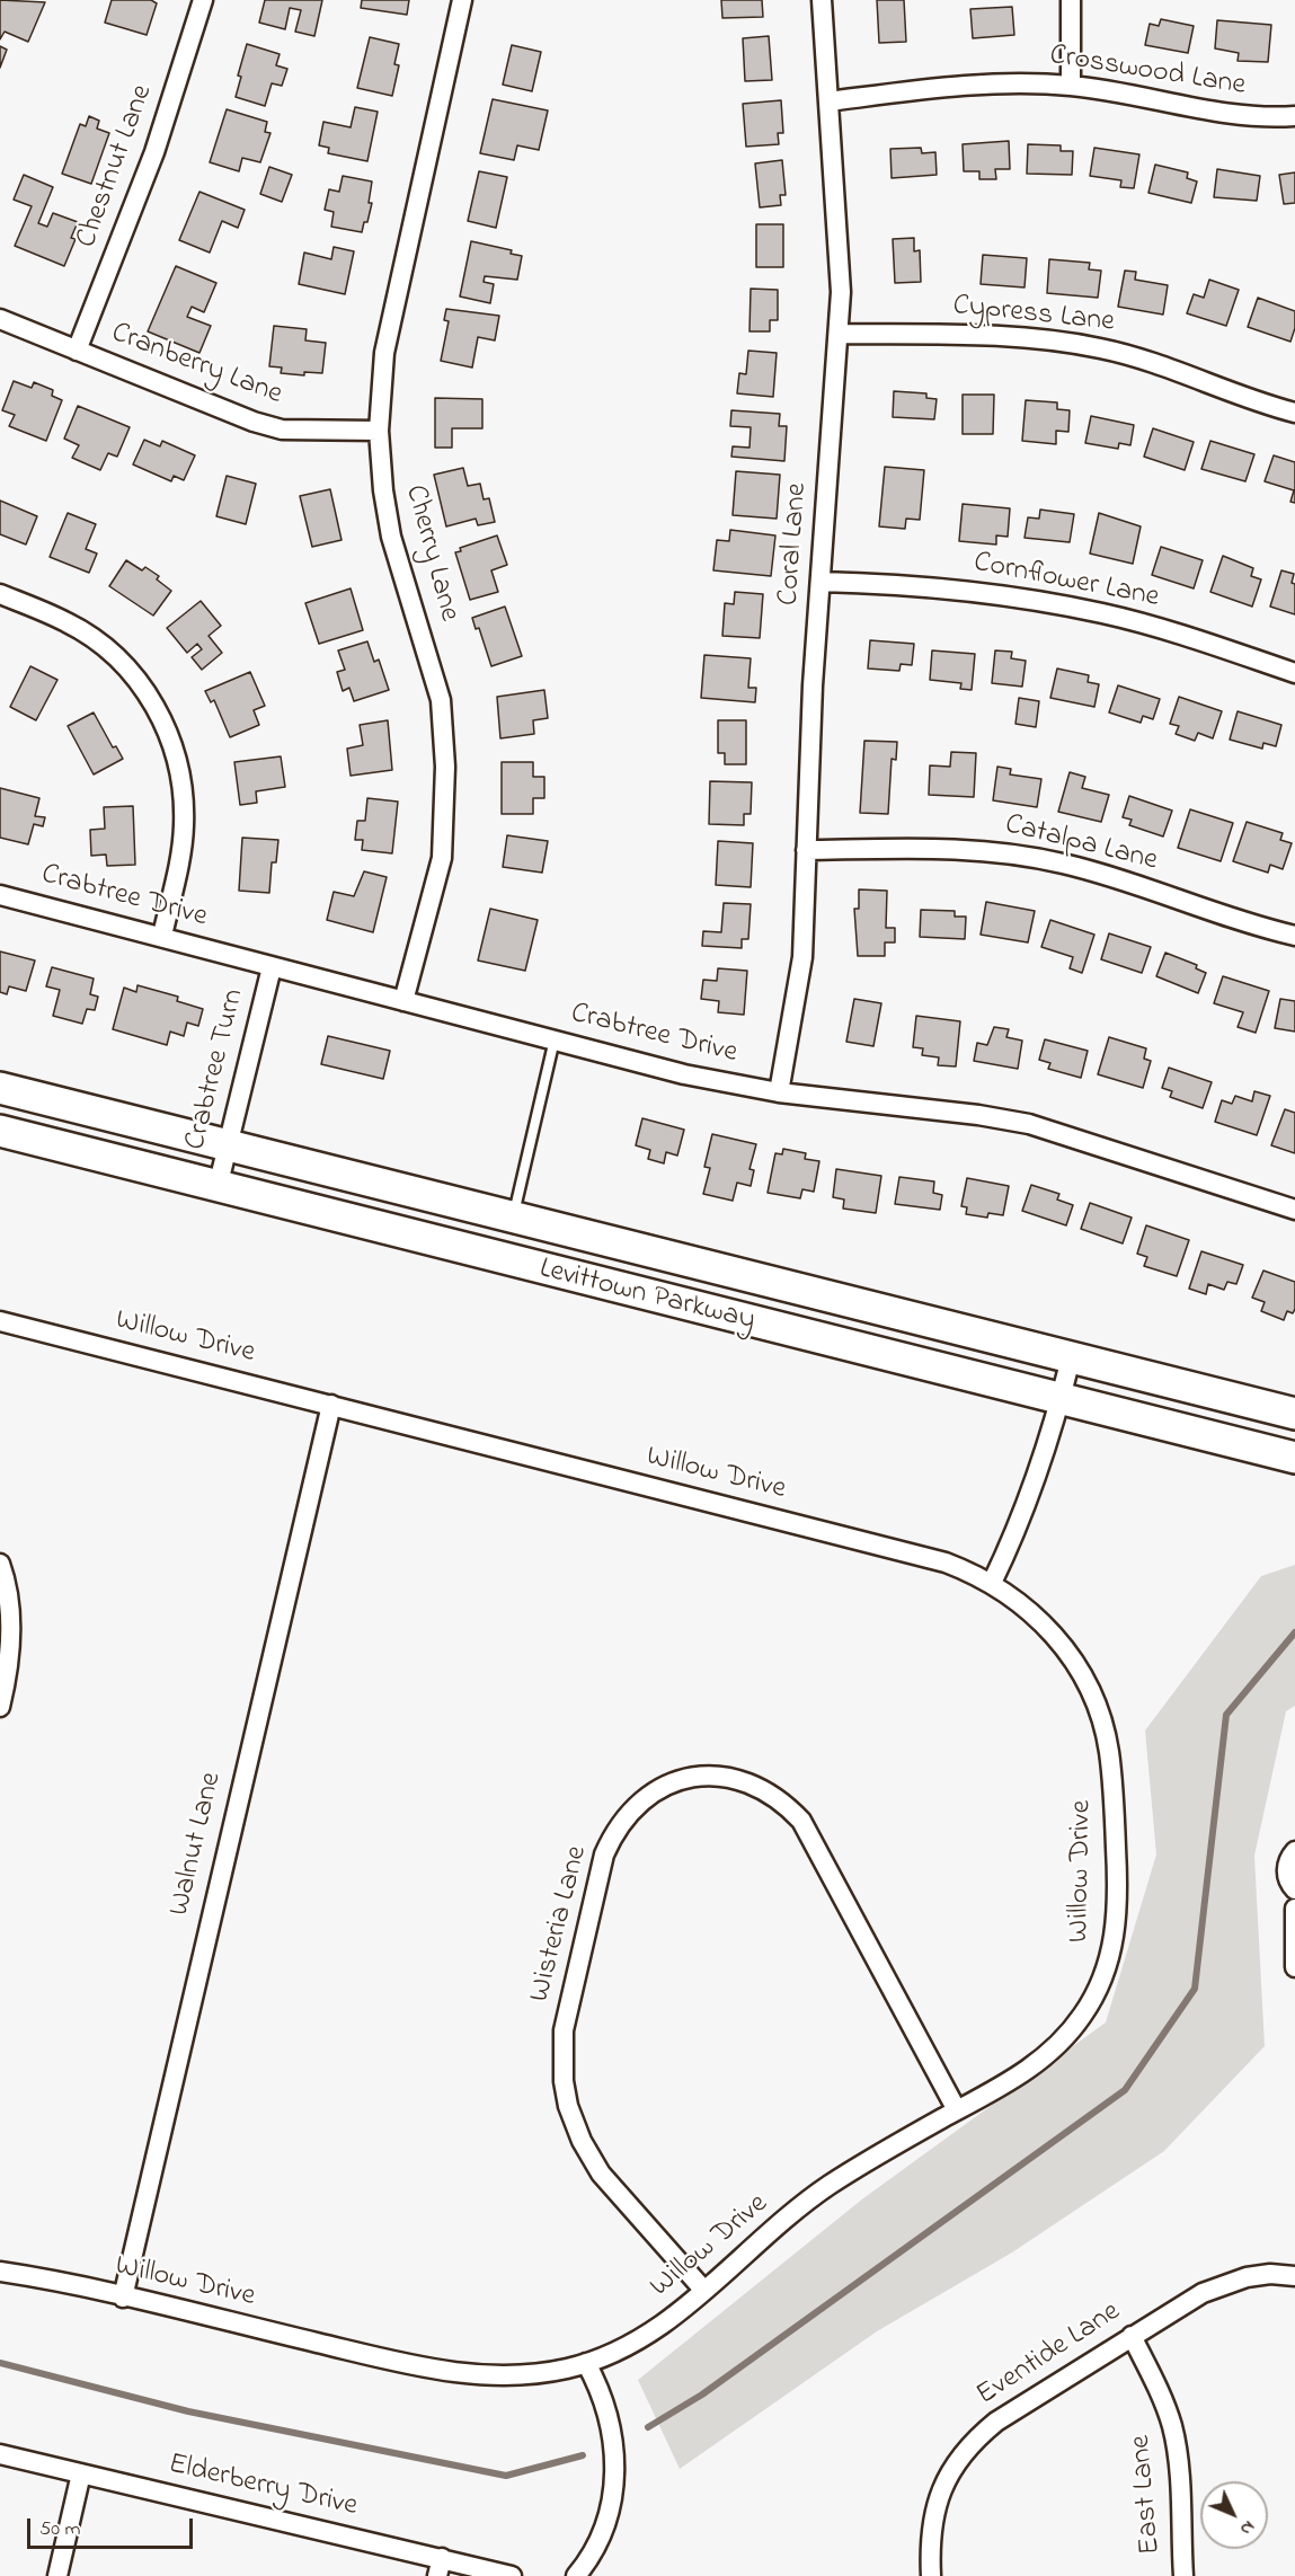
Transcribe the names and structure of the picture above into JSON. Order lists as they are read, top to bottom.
{
  "streets": {
    "main road": ["Levittown Parkway"],
    "street": [
      "Crosswood Lane",
      "Chestnut Lane",
      "Cypress Lane",
      "Cranberry Lane",
      "Coral Lane",
      "Cherry Lane",
      "Cornflower Lane",
      "Catalpa Lane",
      "Crabtree Drive",
      "Crabtree Turn",
      "Willow Drive",
      "Walnut Lane",
      "Wisteria Lane",
      "Eventide Lane",
      "Elderberry Drive",
      "East Lane"
    ]
  },
  "crossings": [
    ["Crosswood Lane", "Coral Lane"],
    ["Chestnut Lane", "Cranberry Lane"],
    ["Cypress Lane", "Coral Lane"],
    ["Cranberry Lane", "Cherry Lane"],
    ["Coral Lane", "Cornflower Lane"],
    ["Coral Lane", "Catalpa Lane"],
    ["Coral Lane", "Crabtree Drive"],
    ["Cherry Lane", "Crabtree Drive"],
    ["Crabtree Drive", "Crabtree Turn"],
    ["Crabtree Turn", "Levittown Parkway"],
    ["Willow Drive", "Walnut Lane"],
    ["Willow Drive", "Wisteria Lane"],
    ["Eventide Lane", "East Lane"]
  ],
  "scale_bar": "50 m",
  "north": "bottom right"
}
